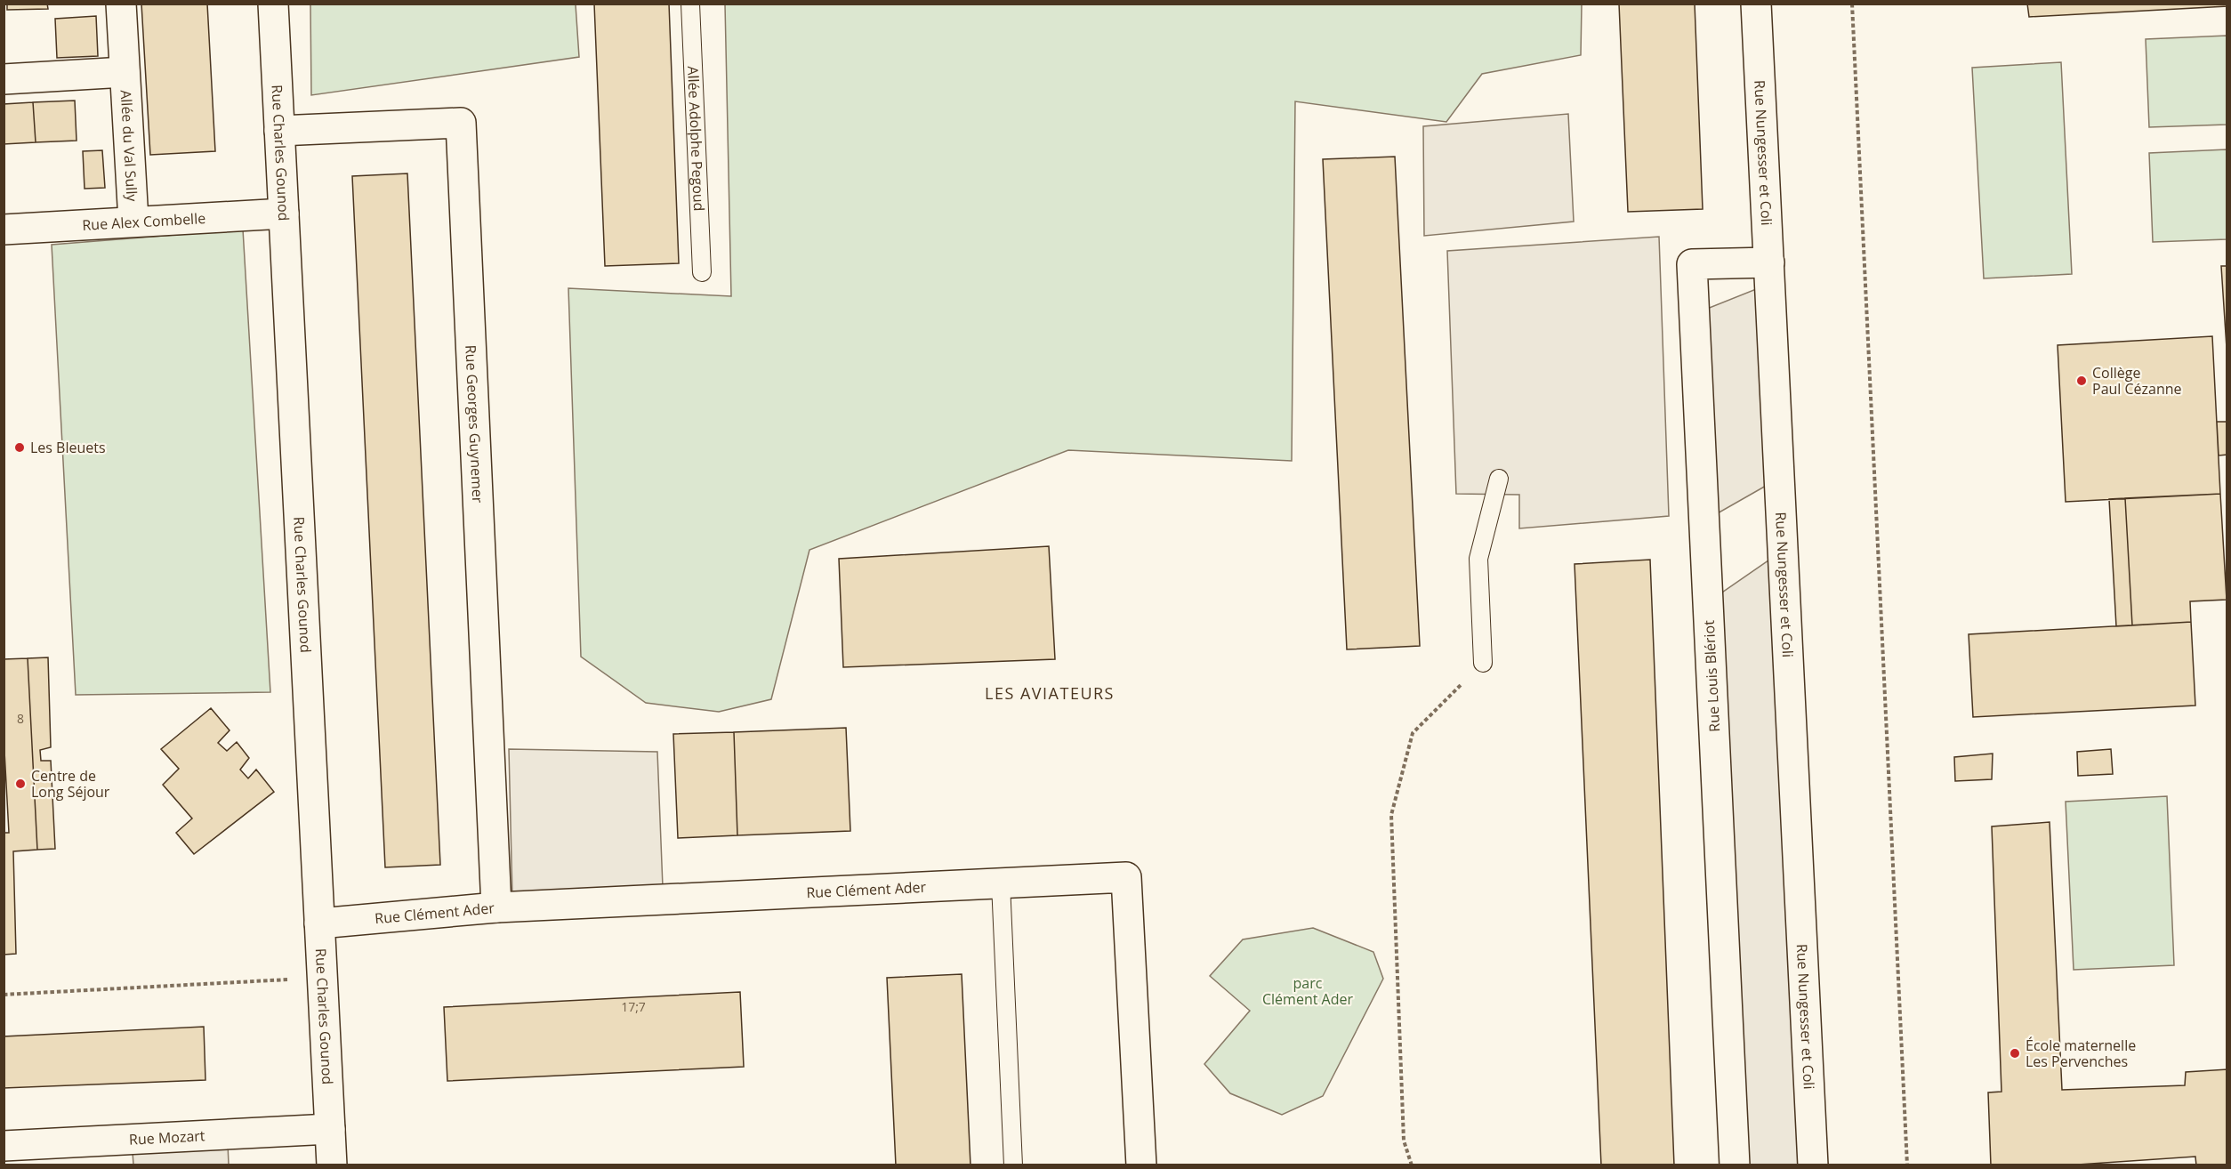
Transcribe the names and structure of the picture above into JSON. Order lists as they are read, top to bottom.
{
  "streets": {
    "street": [
      "Allée du Val Sully",
      "Rue Charles Gounod",
      "Rue Nungesser et Coli",
      "Rue Alex Combelle",
      "Rue Georges Guynemer",
      "Rue Louis Blériot",
      "Rue Clément Ader",
      "Rue Mozart"
    ],
    "lane": ["Allée Adolphe Pegoud"]
  },
  "crossings": [
    ["Allée du Val Sully", "Rue Alex Combelle"],
    ["Rue Charles Gounod", "Rue Alex Combelle"],
    ["Rue Charles Gounod", "Rue Georges Guynemer"],
    ["Rue Charles Gounod", "Rue Clément Ader"],
    ["Rue Charles Gounod", "Rue Mozart"],
    ["Rue Nungesser et Coli", "Rue Louis Blériot"],
    ["Rue Georges Guynemer", "Rue Clément Ader"]
  ],
  "districts": ["LES AVIATEURS"],
  "parks": ["parc Clément Ader"],
  "places": [
    "Collège Paul Cézanne",
    "Les Bleuets",
    "Centre de Long Séjour",
    "École maternelle Les Pervenches"
  ],
  "house_numbers": ["8", "17;7"]
}
